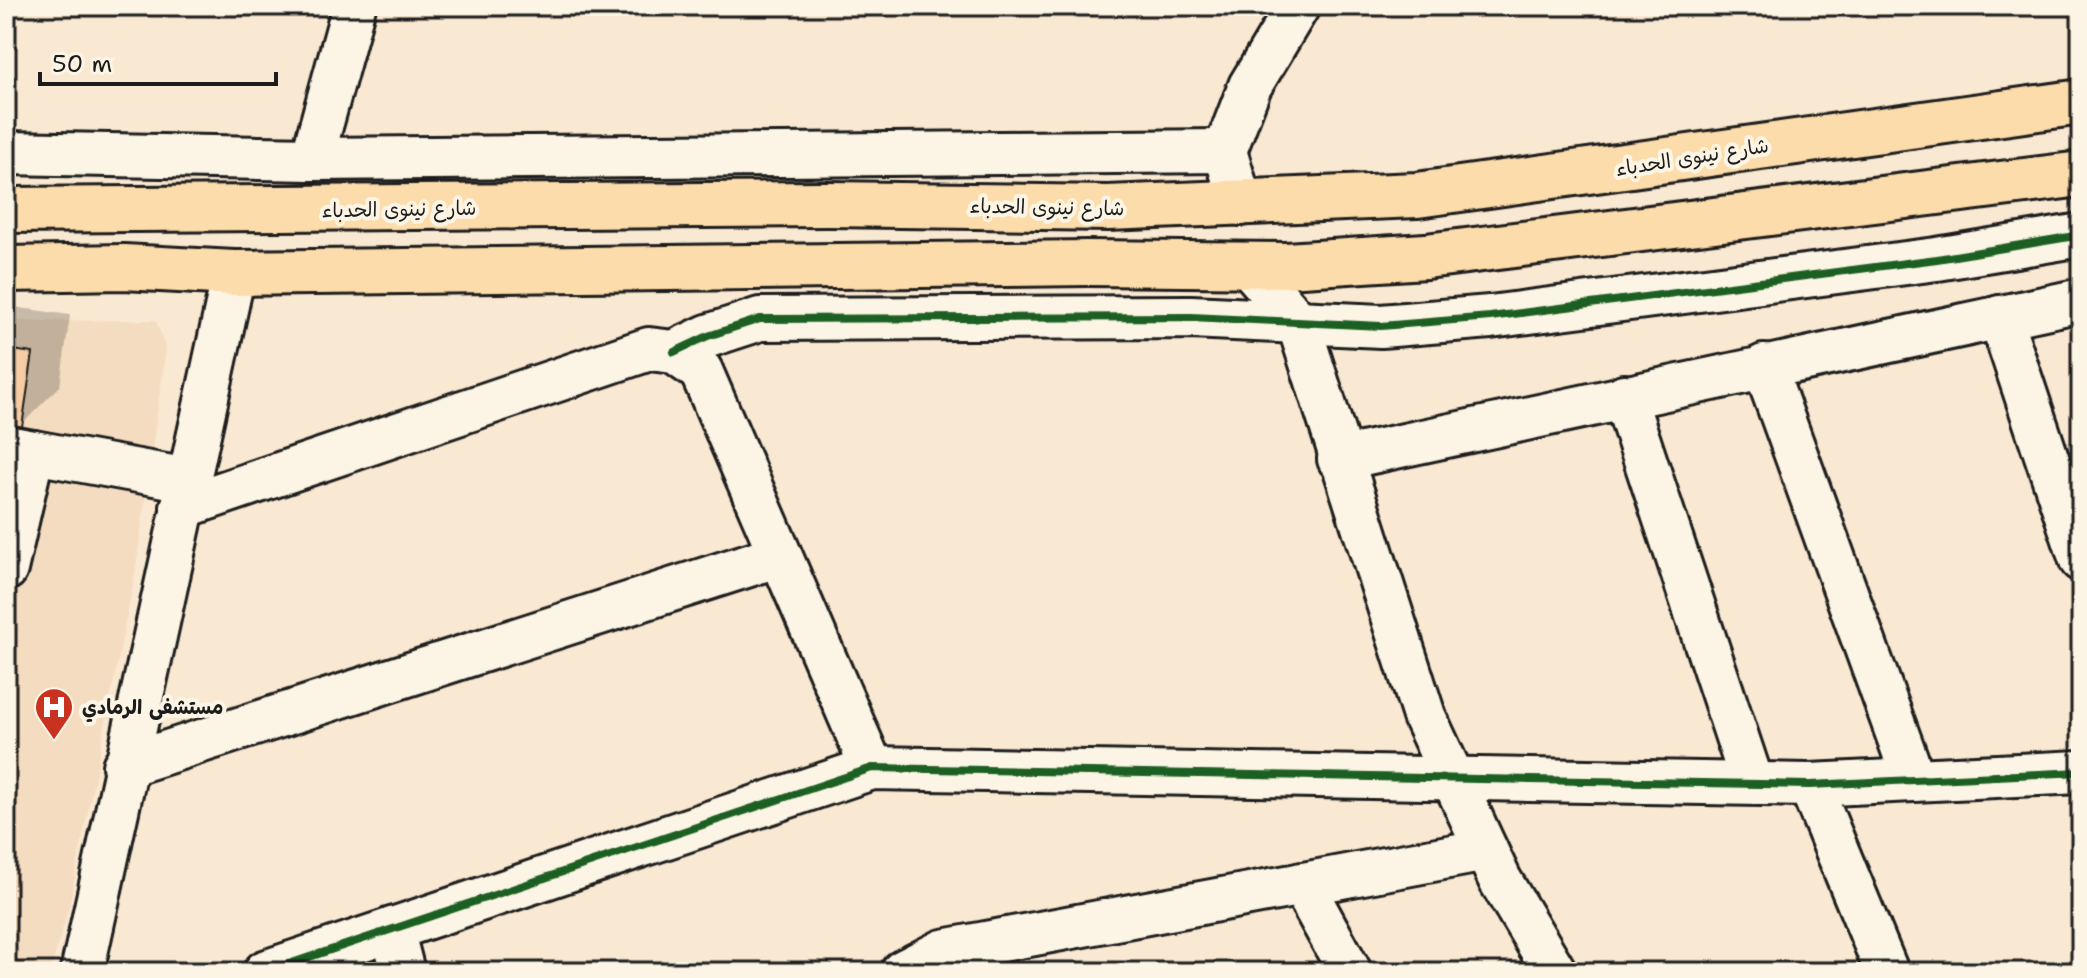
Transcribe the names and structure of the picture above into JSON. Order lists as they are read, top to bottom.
{
  "streets": {
    "main road": ["شارع نينوى الحدباء"]
  },
  "places": {
    "hospital": ["مستشفى الرمادي"]
  },
  "scale_bar": "50 m"
}
